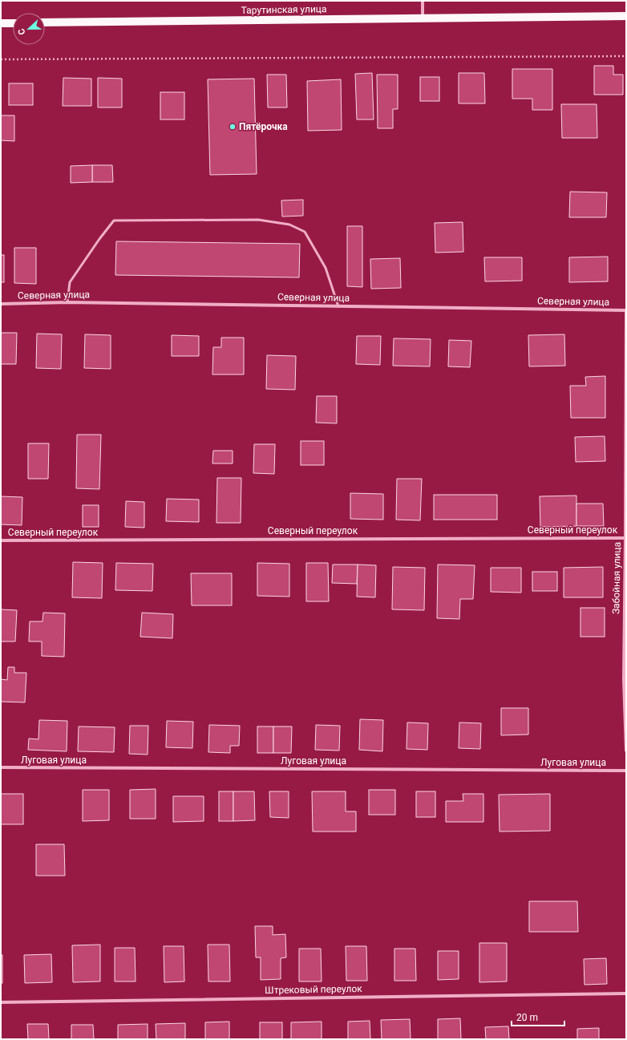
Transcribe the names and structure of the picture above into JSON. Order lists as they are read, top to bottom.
{
  "streets": {
    "main road": ["Тарутинская улица"],
    "street": [
      "Северная улица",
      "Северный переулок",
      "Забойная улица",
      "Луговая улица",
      "Штрековый переулок"
    ]
  },
  "crossings": [
    ["Северная улица", "Забойная улица"],
    ["Северный переулок", "Забойная улица"]
  ],
  "places": ["Пятёрочка"],
  "scale_bar": "20 m",
  "north": "left"
}
